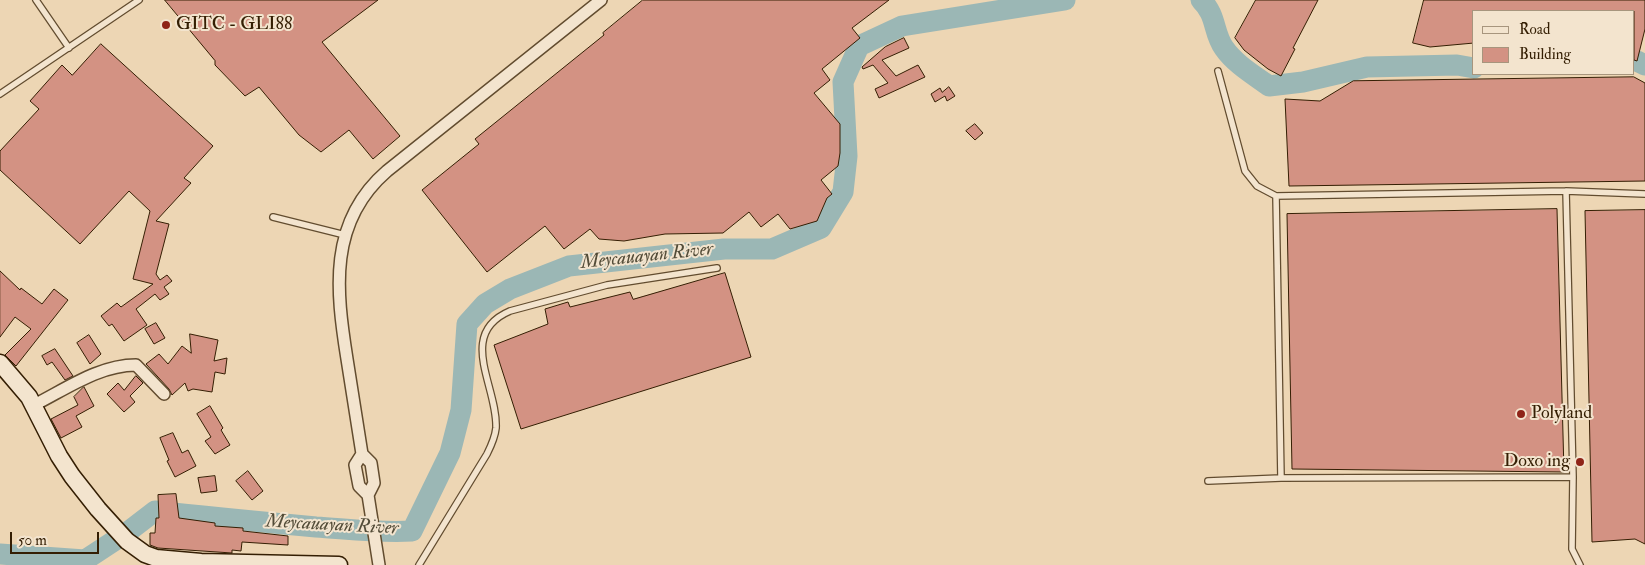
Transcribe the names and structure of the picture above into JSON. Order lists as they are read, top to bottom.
{
  "water": ["Meycauayan River"],
  "places": ["GITC - GLI88", "Polyland", "Doxo ing"],
  "legend": ["Road", "Building"],
  "scale_bar": "50 m"
}
